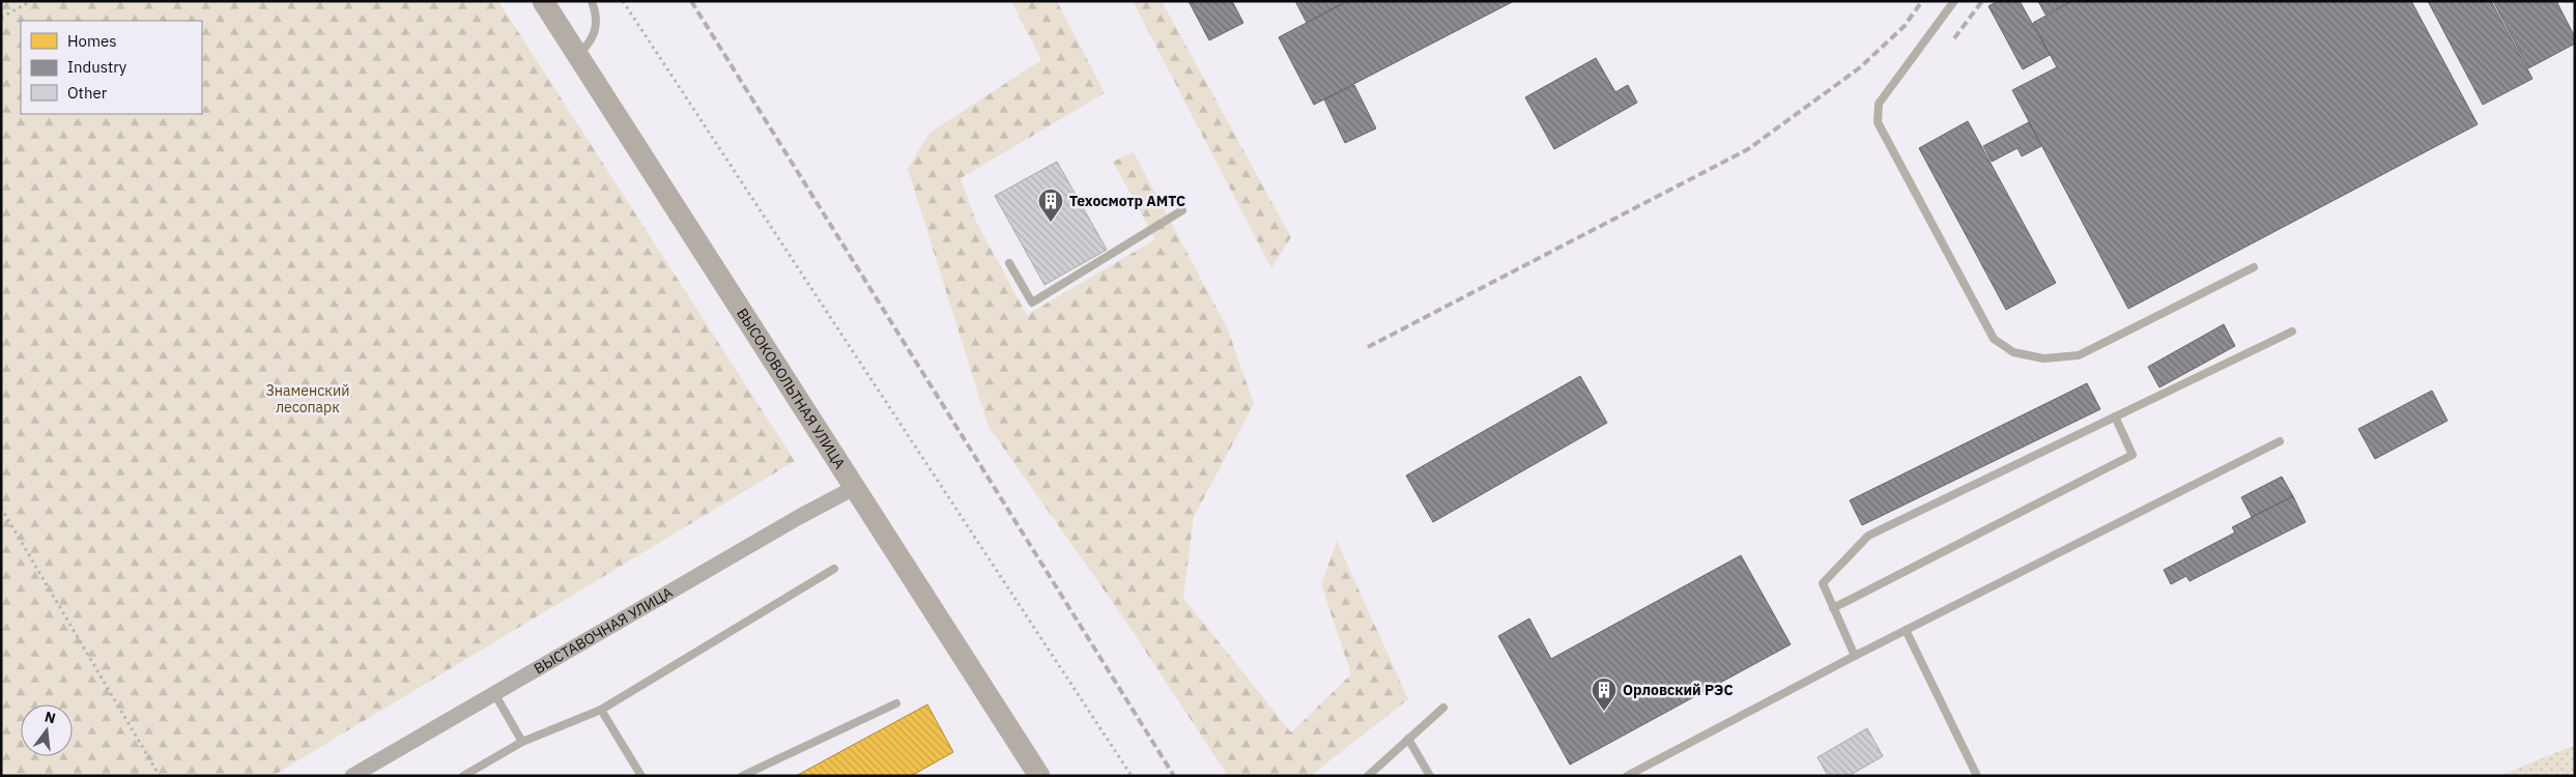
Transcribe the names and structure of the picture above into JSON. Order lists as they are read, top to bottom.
{
  "streets": {
    "main road": ["ВЫСОКОВОЛЬТНАЯ УЛИЦА"],
    "street": ["ВЫСТАВОЧНАЯ УЛИЦА"]
  },
  "crossings": [
    ["ВЫСОКОВОЛЬТНАЯ УЛИЦА", "ВЫСТАВОЧНАЯ УЛИЦА"]
  ],
  "parks": ["Знаменский лесопарк"],
  "places": {
    "building": ["Техосмотр АМТС", "Орловский РЭС"]
  },
  "legend": ["Homes", "Industry", "Other"],
  "north": "top"
}
